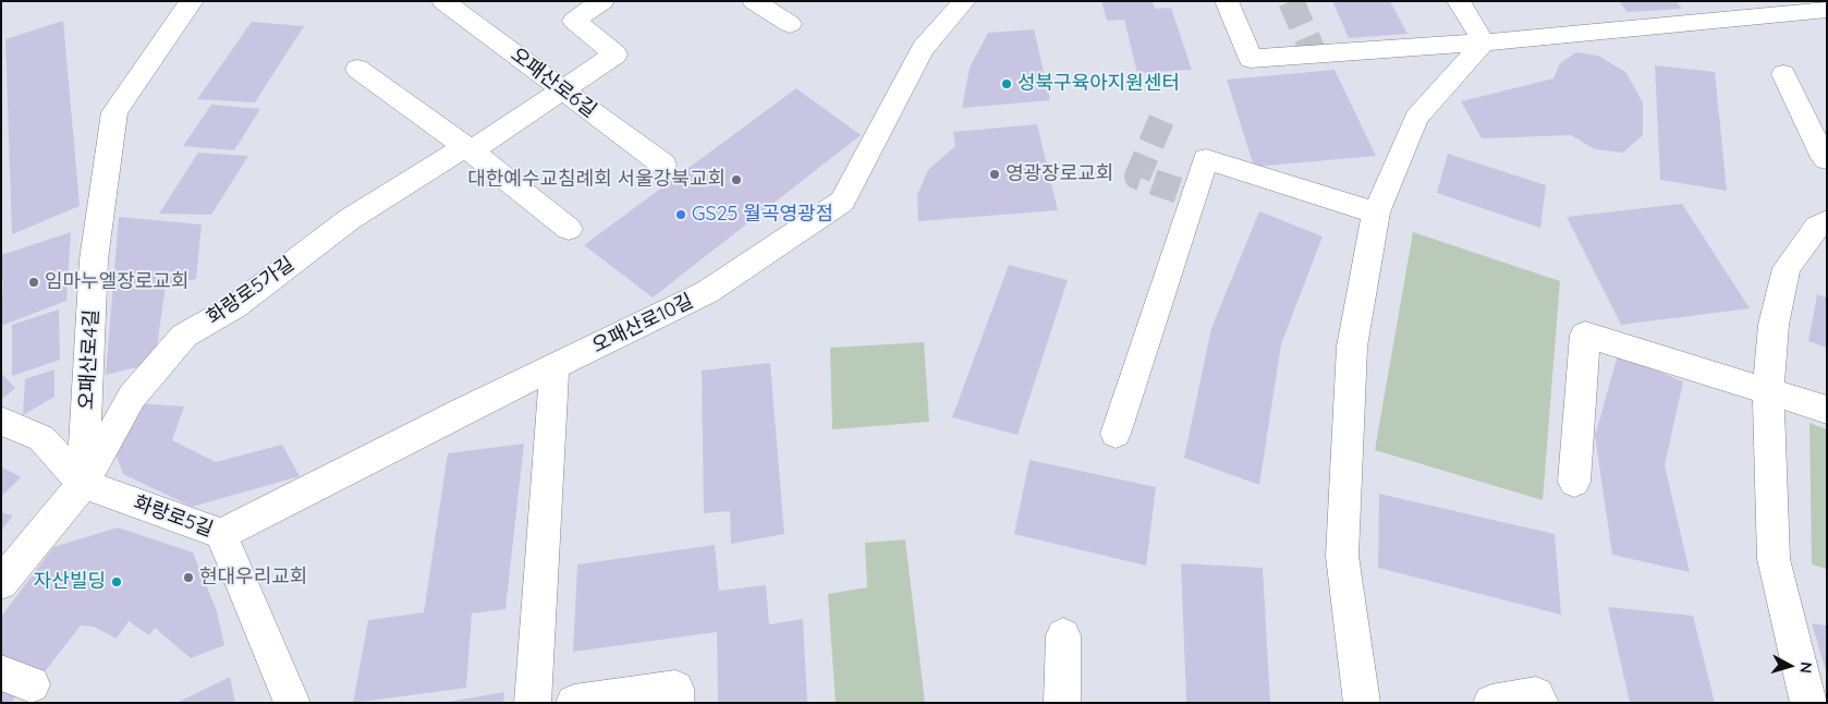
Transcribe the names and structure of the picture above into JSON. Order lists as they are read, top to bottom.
{
  "streets": {
    "street": [
      "오패산로6길",
      "화랑로5가길",
      "오패산로10길",
      "오패산로4길",
      "화랑로5길"
    ]
  },
  "crossings": [
    ["오패산로6길", "화랑로5가길"],
    ["화랑로5가길", "오패산로4길"],
    ["화랑로5가길", "화랑로5길"],
    ["오패산로10길", "화랑로5길"],
    ["오패산로4길", "화랑로5길"]
  ],
  "places": [
    "성북구육아지원센터",
    "영광장로교회",
    "대한예수교침례회 서울강북교회",
    "GS25 월곡영광점",
    "임마누엘장로교회",
    "현대우리교회",
    "자산빌딩"
  ],
  "north": "right"
}
